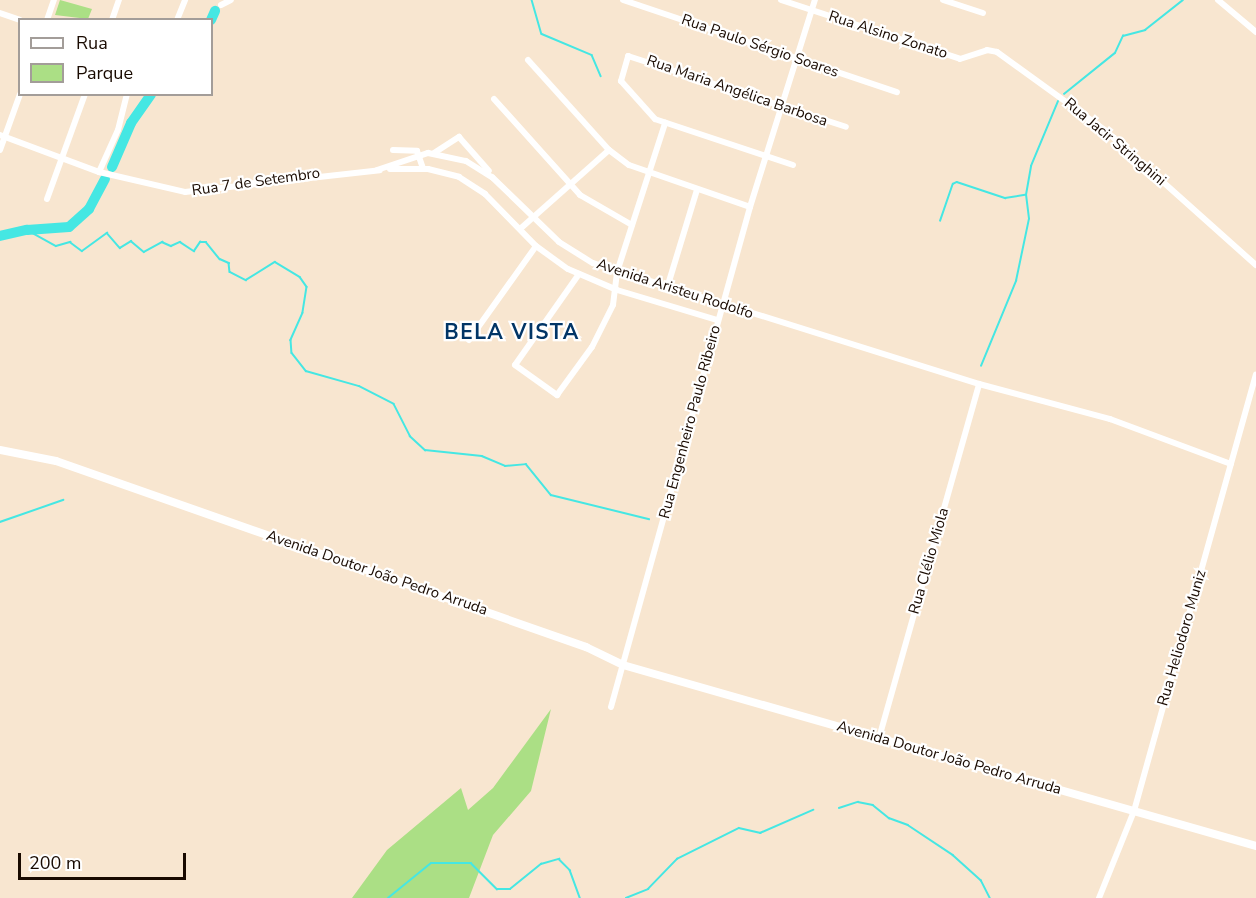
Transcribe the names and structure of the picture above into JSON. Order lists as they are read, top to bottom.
{
  "streets": {
    "main road": ["Avenida Doutor João Pedro Arruda"],
    "street": [
      "Rua Alsino Zonato",
      "Rua Paulo Sérgio Soares",
      "Rua Maria Angélica Barbosa",
      "Rua Jacir Stringhini",
      "Rua 7 de Setembro",
      "Avenida Aristeu Rodolfo",
      "Rua Engenheiro Paulo Ribeiro",
      "Rua Clélio Miola",
      "Rua Heliodoro Muniz"
    ]
  },
  "crossings": [
    ["Rua Alsino Zonato", "Rua Jacir Stringhini"],
    ["Rua Alsino Zonato", "Rua Engenheiro Paulo Ribeiro"],
    ["Rua Paulo Sérgio Soares", "Rua Engenheiro Paulo Ribeiro"],
    ["Rua Maria Angélica Barbosa", "Rua Engenheiro Paulo Ribeiro"],
    ["Rua 7 de Setembro", "Avenida Aristeu Rodolfo"],
    ["Avenida Aristeu Rodolfo", "Rua Engenheiro Paulo Ribeiro"],
    ["Avenida Aristeu Rodolfo", "Rua Clélio Miola"],
    ["Avenida Aristeu Rodolfo", "Rua Heliodoro Muniz"],
    ["Rua Engenheiro Paulo Ribeiro", "Avenida Doutor João Pedro Arruda"],
    ["Rua Clélio Miola", "Avenida Doutor João Pedro Arruda"],
    ["Avenida Doutor João Pedro Arruda", "Rua Heliodoro Muniz"]
  ],
  "districts": ["BELA VISTA"],
  "legend": ["Rua", "Parque"],
  "scale_bar": "200 m"
}
